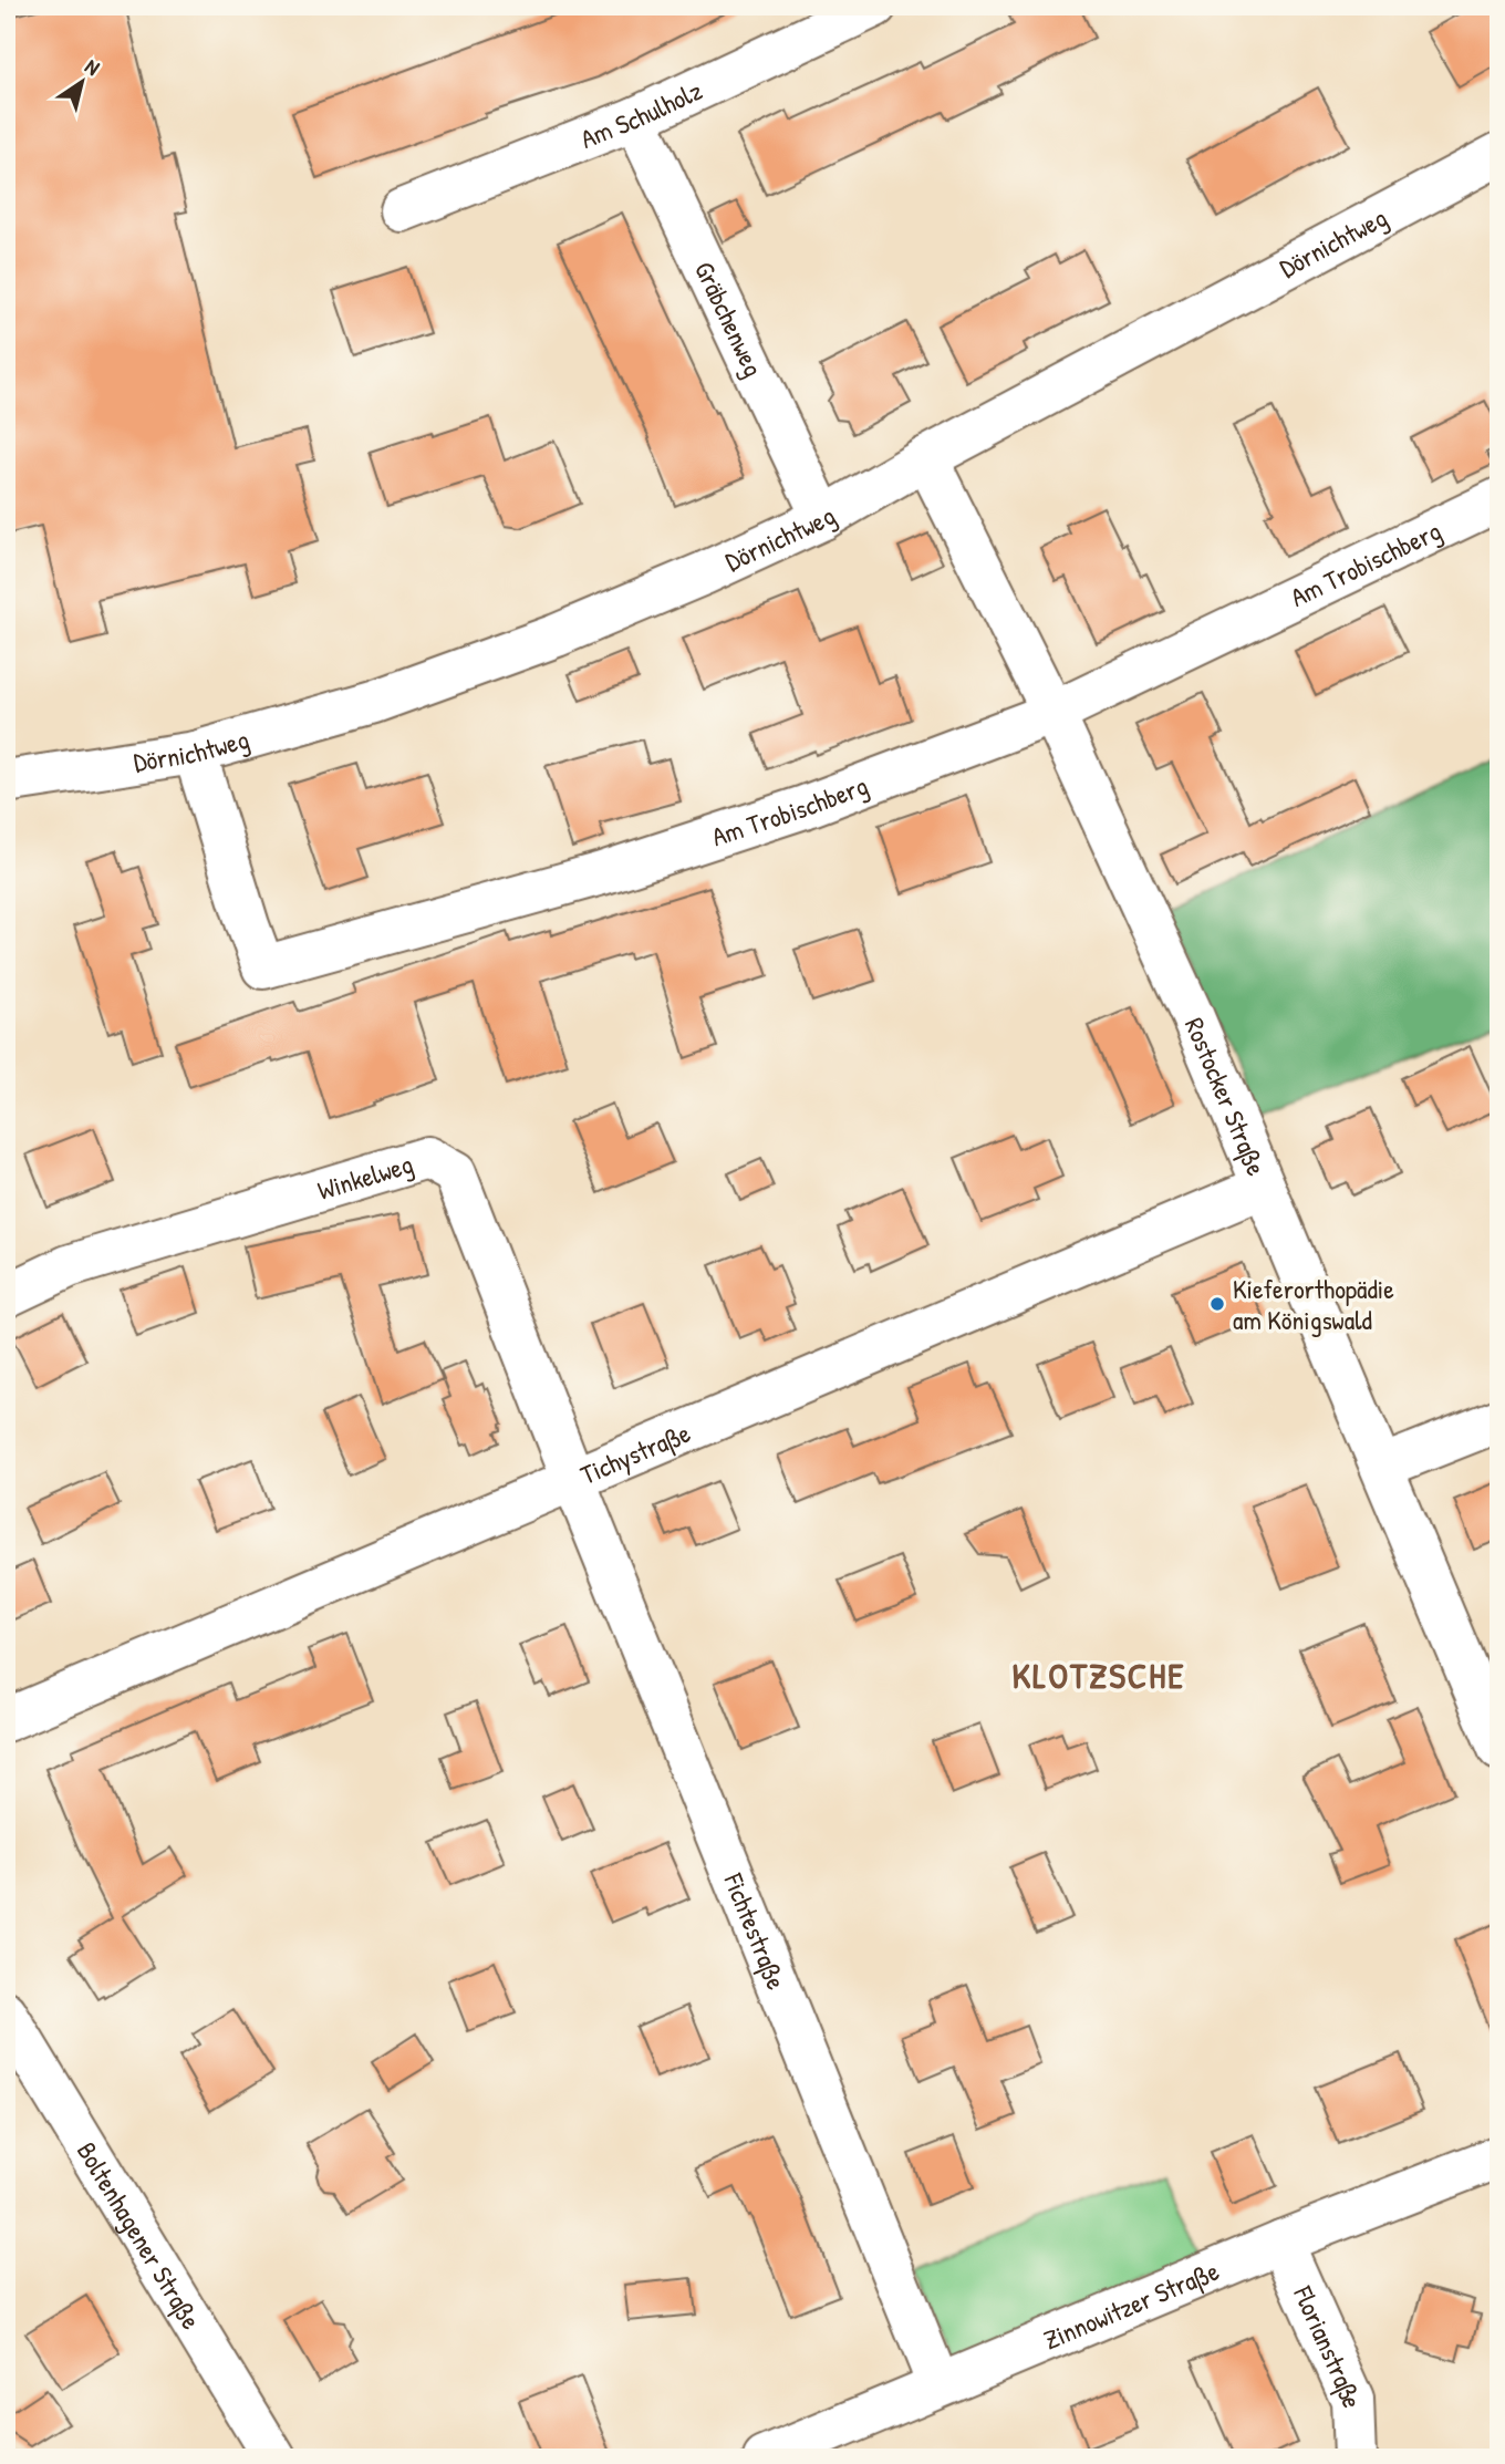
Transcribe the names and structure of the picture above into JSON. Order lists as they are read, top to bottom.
{
  "streets": {
    "street": [
      "Am Schulholz",
      "Dörnichtweg",
      "Gräbchenweg",
      "Am Trobischberg",
      "Rostocker Straße",
      "Winkelweg",
      "Tichystraße",
      "Fichtestraße",
      "Boltenhagener Straße",
      "Zinnowitzer Straße",
      "Florianstraße"
    ]
  },
  "crossings": [
    ["Am Schulholz", "Gräbchenweg"],
    ["Dörnichtweg", "Gräbchenweg"],
    ["Dörnichtweg", "Am Trobischberg"],
    ["Dörnichtweg", "Rostocker Straße"],
    ["Am Trobischberg", "Rostocker Straße"],
    ["Rostocker Straße", "Tichystraße"],
    ["Winkelweg", "Tichystraße"],
    ["Winkelweg", "Fichtestraße"],
    ["Tichystraße", "Fichtestraße"],
    ["Fichtestraße", "Zinnowitzer Straße"],
    ["Zinnowitzer Straße", "Florianstraße"]
  ],
  "districts": ["KLOTZSCHE"],
  "places": ["Kieferorthopädie am Königswald"],
  "north": "top right"
}
